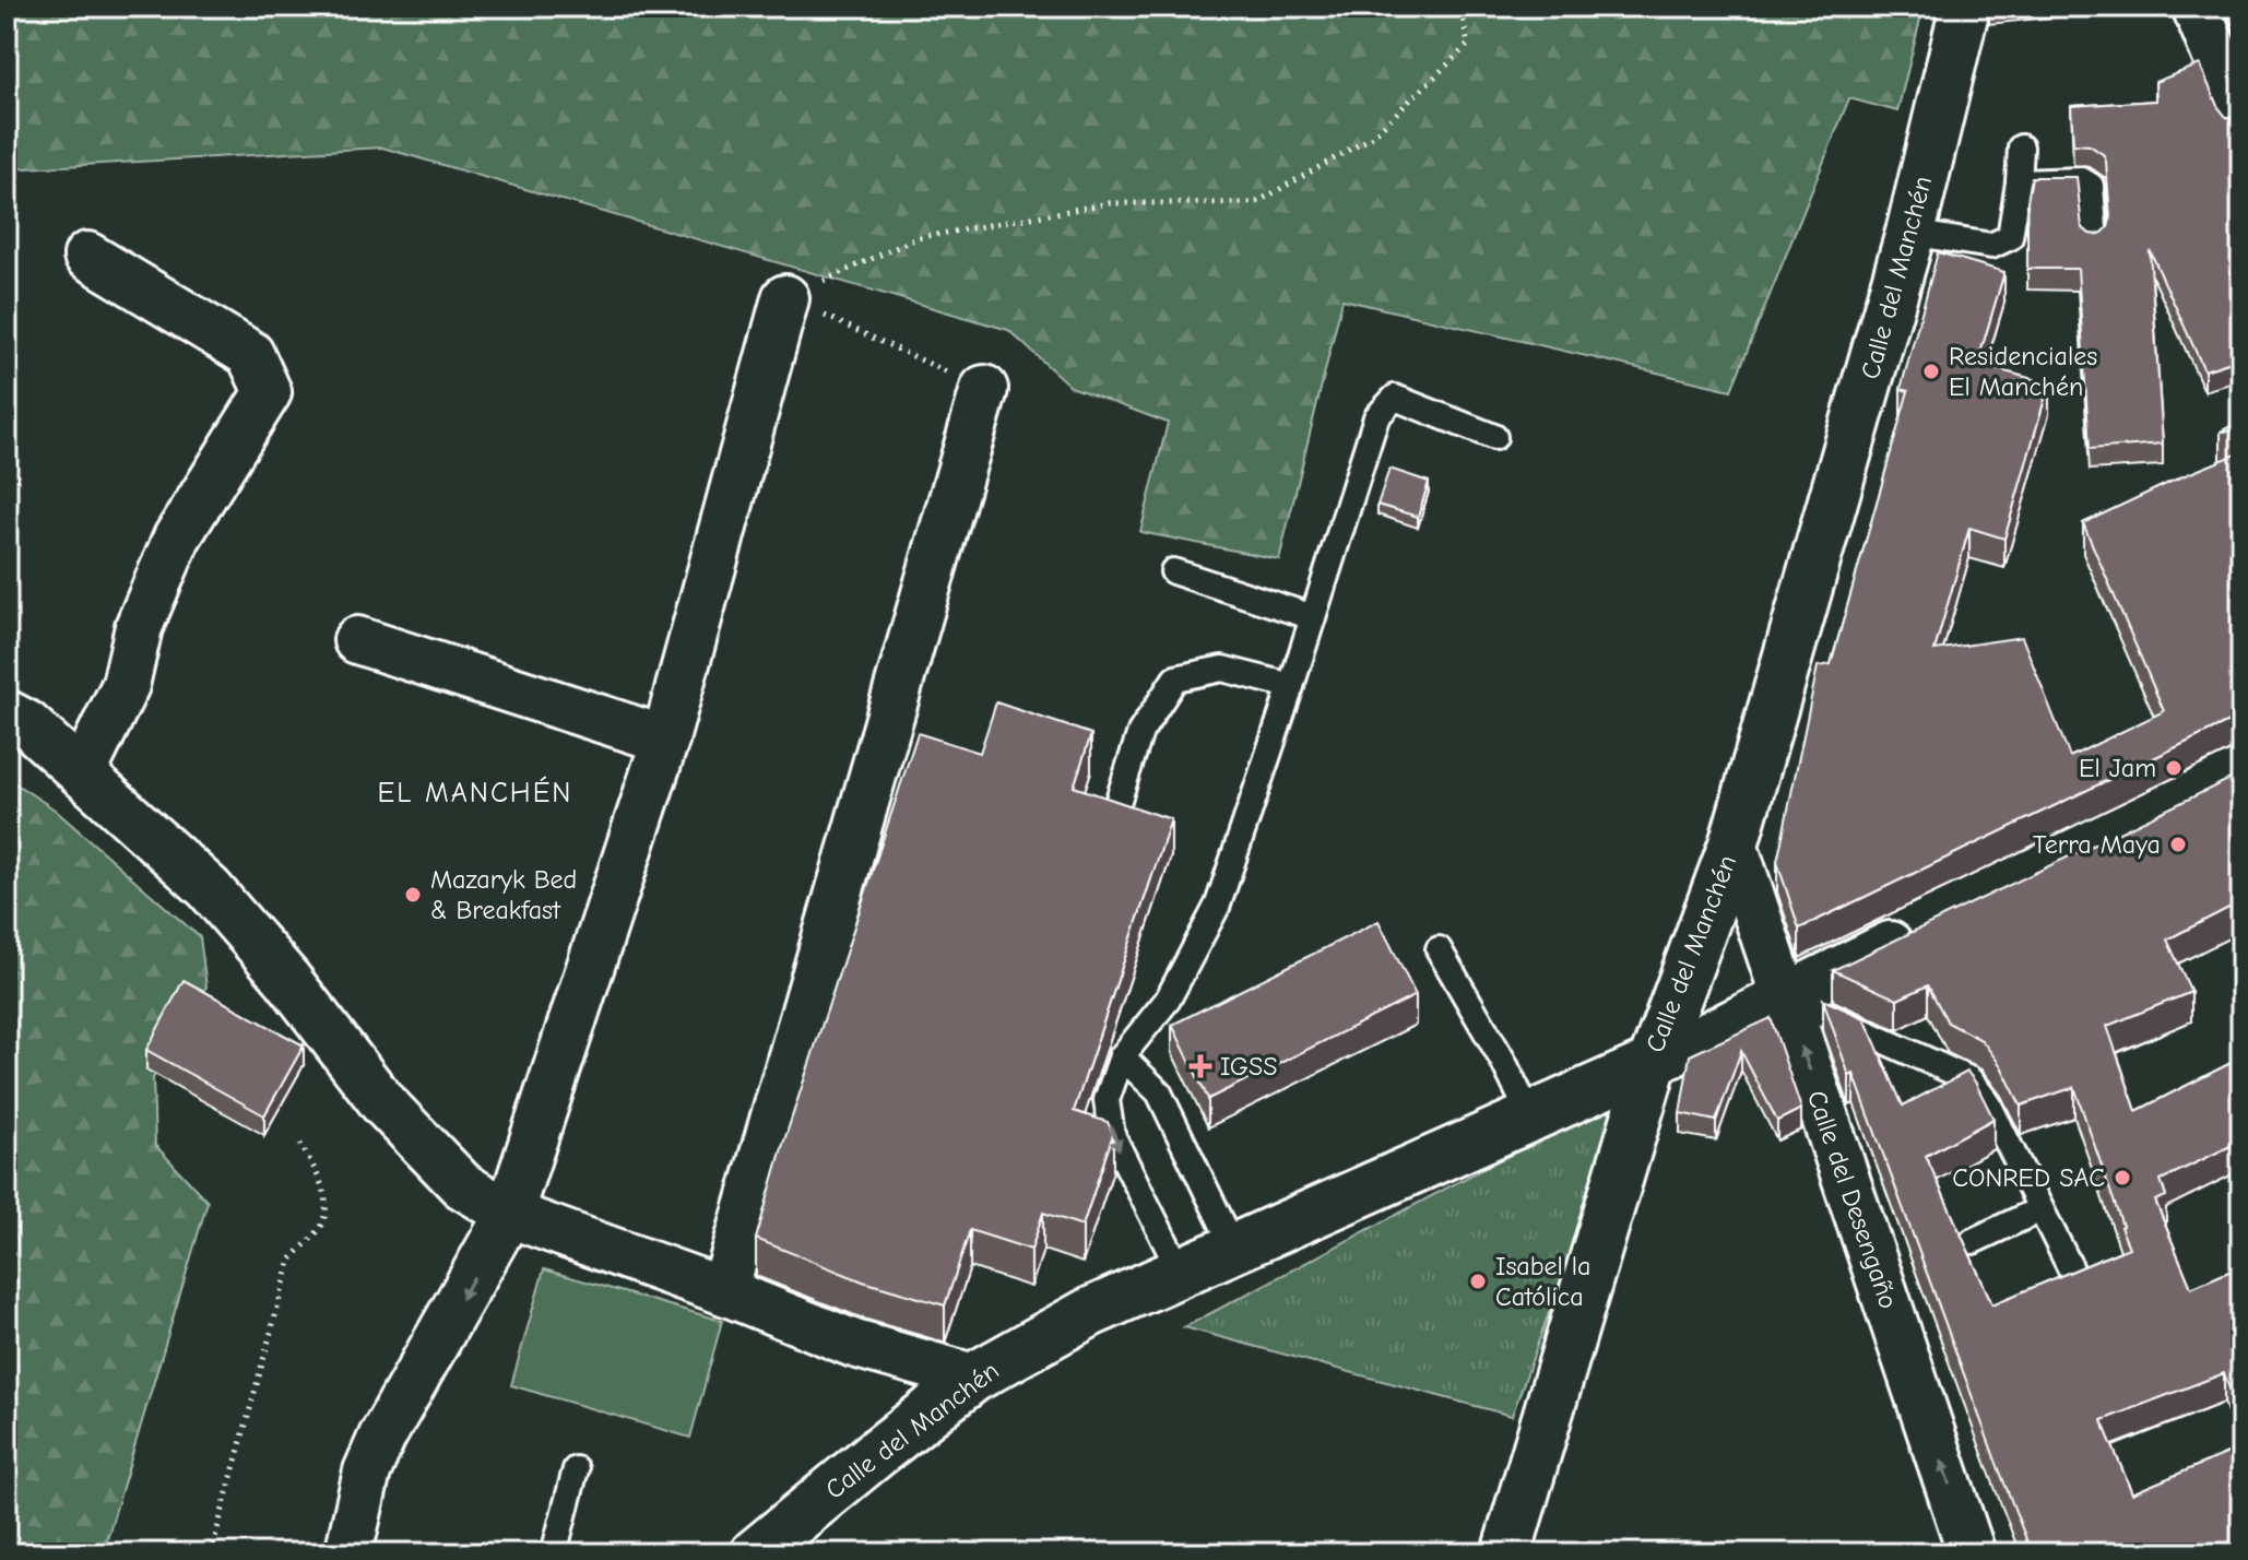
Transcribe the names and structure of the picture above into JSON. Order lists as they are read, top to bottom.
{
  "streets": {
    "main road": ["Calle del Manchén"],
    "street": ["Calle del Desengaño"]
  },
  "crossings": [
    ["Calle del Manchén", "Calle del Desengaño"]
  ],
  "one_way": ["Calle del Desengaño"],
  "districts": ["EL MANCHÉN"],
  "places": {
    "other": [
      "Residenciales El Manchén",
      "El Jam",
      "Terra Maya",
      "Mazaryk Bed & Breakfast",
      "CONRED SAC",
      "Isabel la Católica"
    ],
    "health": ["IGSS"]
  }
}
